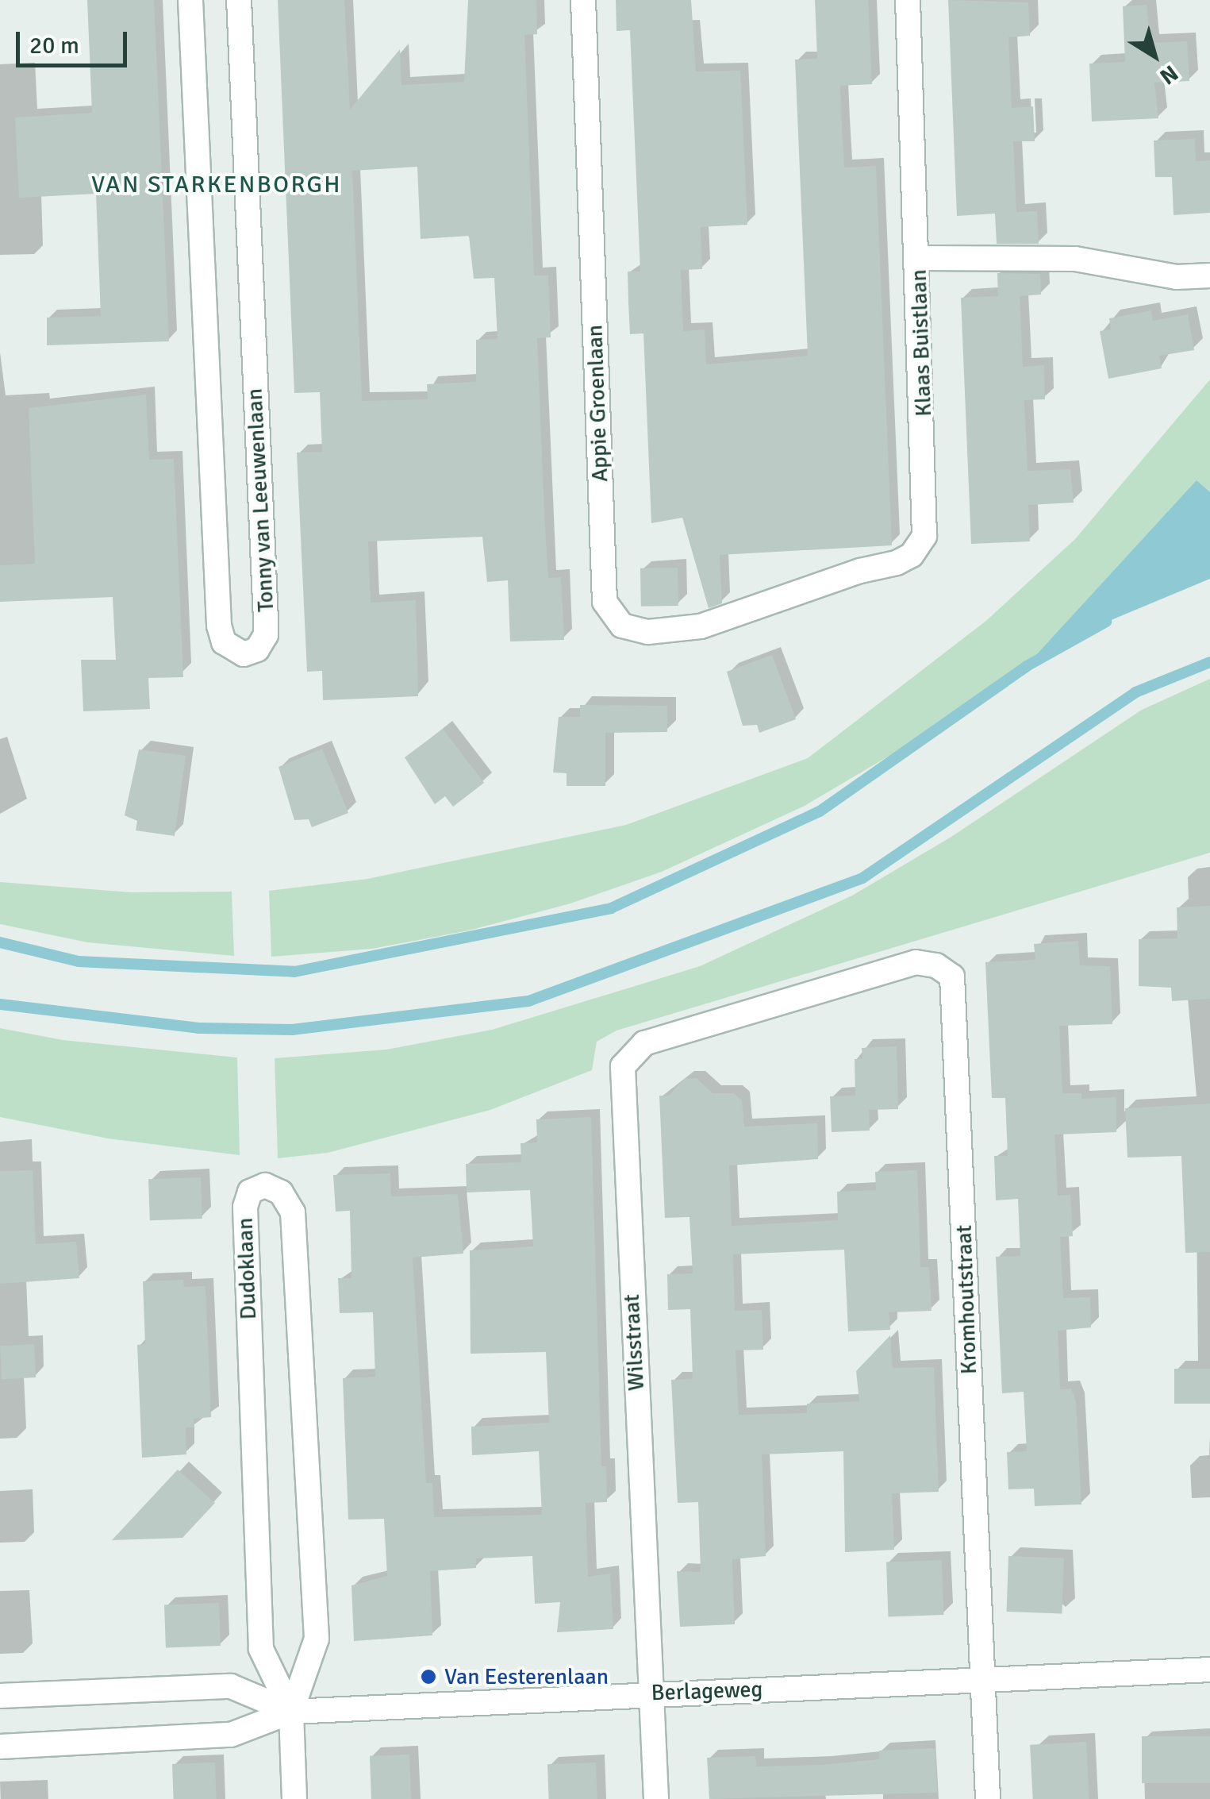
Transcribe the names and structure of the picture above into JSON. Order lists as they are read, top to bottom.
{
  "streets": {
    "street": [
      "Klaas Buistlaan",
      "Appie Groenlaan",
      "Tonny van Leeuwenlaan",
      "Dudoklaan",
      "Kromhoutstraat",
      "Wilsstraat",
      "Berlageweg"
    ]
  },
  "crossings": [
    ["Klaas Buistlaan", "Appie Groenlaan"],
    ["Dudoklaan", "Berlageweg"],
    ["Kromhoutstraat", "Wilsstraat"],
    ["Kromhoutstraat", "Berlageweg"],
    ["Wilsstraat", "Berlageweg"]
  ],
  "districts": ["VAN STARKENBORGH"],
  "places": ["Van Eesterenlaan"],
  "scale_bar": "20 m",
  "north": "bottom right"
}
